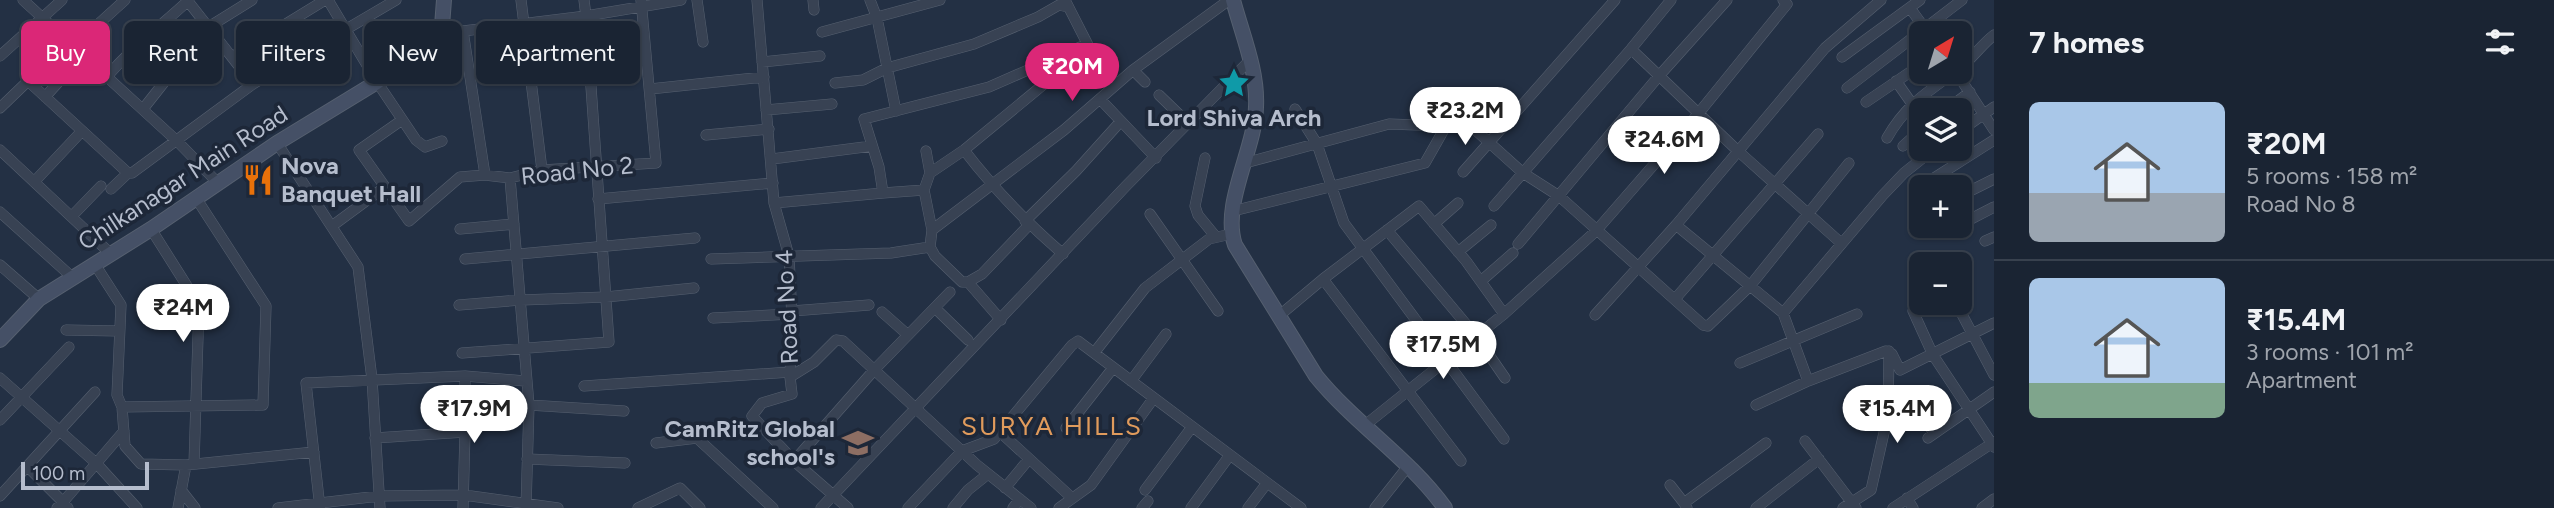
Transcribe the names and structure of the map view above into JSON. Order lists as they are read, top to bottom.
{
  "streets": {
    "street": ["Road No 2", "Chilkanagar Main Road", "Road No 4"]
  },
  "districts": ["SURYA HILLS"],
  "places": {
    "place": ["Lord Shiva Arch"],
    "restaurant": ["Nova Banquet Hall"],
    "school or university": ["CamRitz Global school's"]
  },
  "scale_bar": "100 m",
  "north": "top right",
  "page": {
    "heading": "7 homes",
    "map_buttons": ["+", "−"],
    "chip": [
      "Buy",
      "Rent",
      "Filters",
      "New",
      "Apartment"
    ],
    "price": [
      "₹20M",
      "₹23.2M",
      "₹24.6M",
      "₹24M",
      "₹17.5M",
      "₹17.9M",
      "₹15.4M"
    ],
    "list": [
      {
        "name": "₹20M",
        "note": "5 rooms · 158 m² · Road No 8"
      },
      {
        "name": "₹15.4M",
        "note": "3 rooms · 101 m² · Apartment"
      }
    ],
    "scale": "100 m"
  }
}
